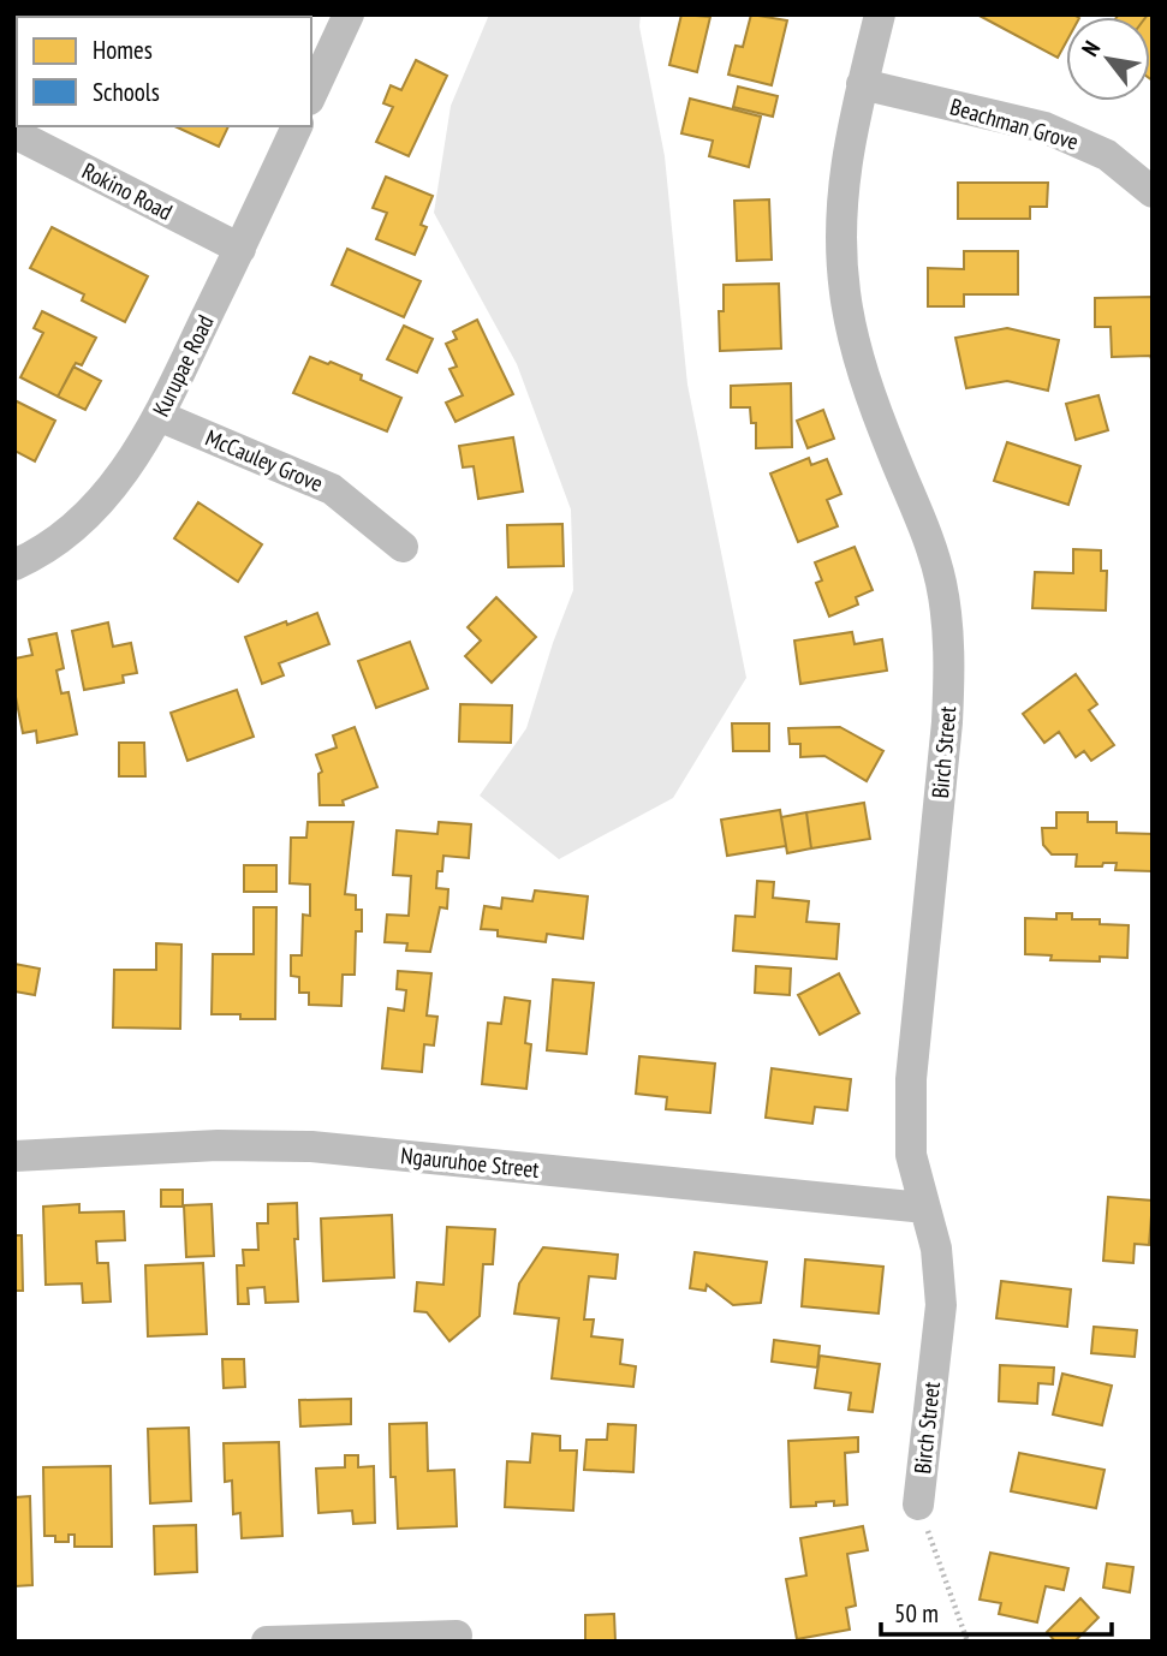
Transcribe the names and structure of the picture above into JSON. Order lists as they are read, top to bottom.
{
  "streets": {
    "street": [
      "Beachman Grove",
      "Rokino Road",
      "Kurupae Road",
      "McCauley Grove",
      "Birch Street",
      "Ngauruhoe Street"
    ]
  },
  "crossings": [
    ["Beachman Grove", "Birch Street"],
    ["Rokino Road", "Kurupae Road"],
    ["Kurupae Road", "McCauley Grove"],
    ["Birch Street", "Ngauruhoe Street"]
  ],
  "legend": ["Homes", "Schools"],
  "scale_bar": "50 m",
  "north": "top left"
}
